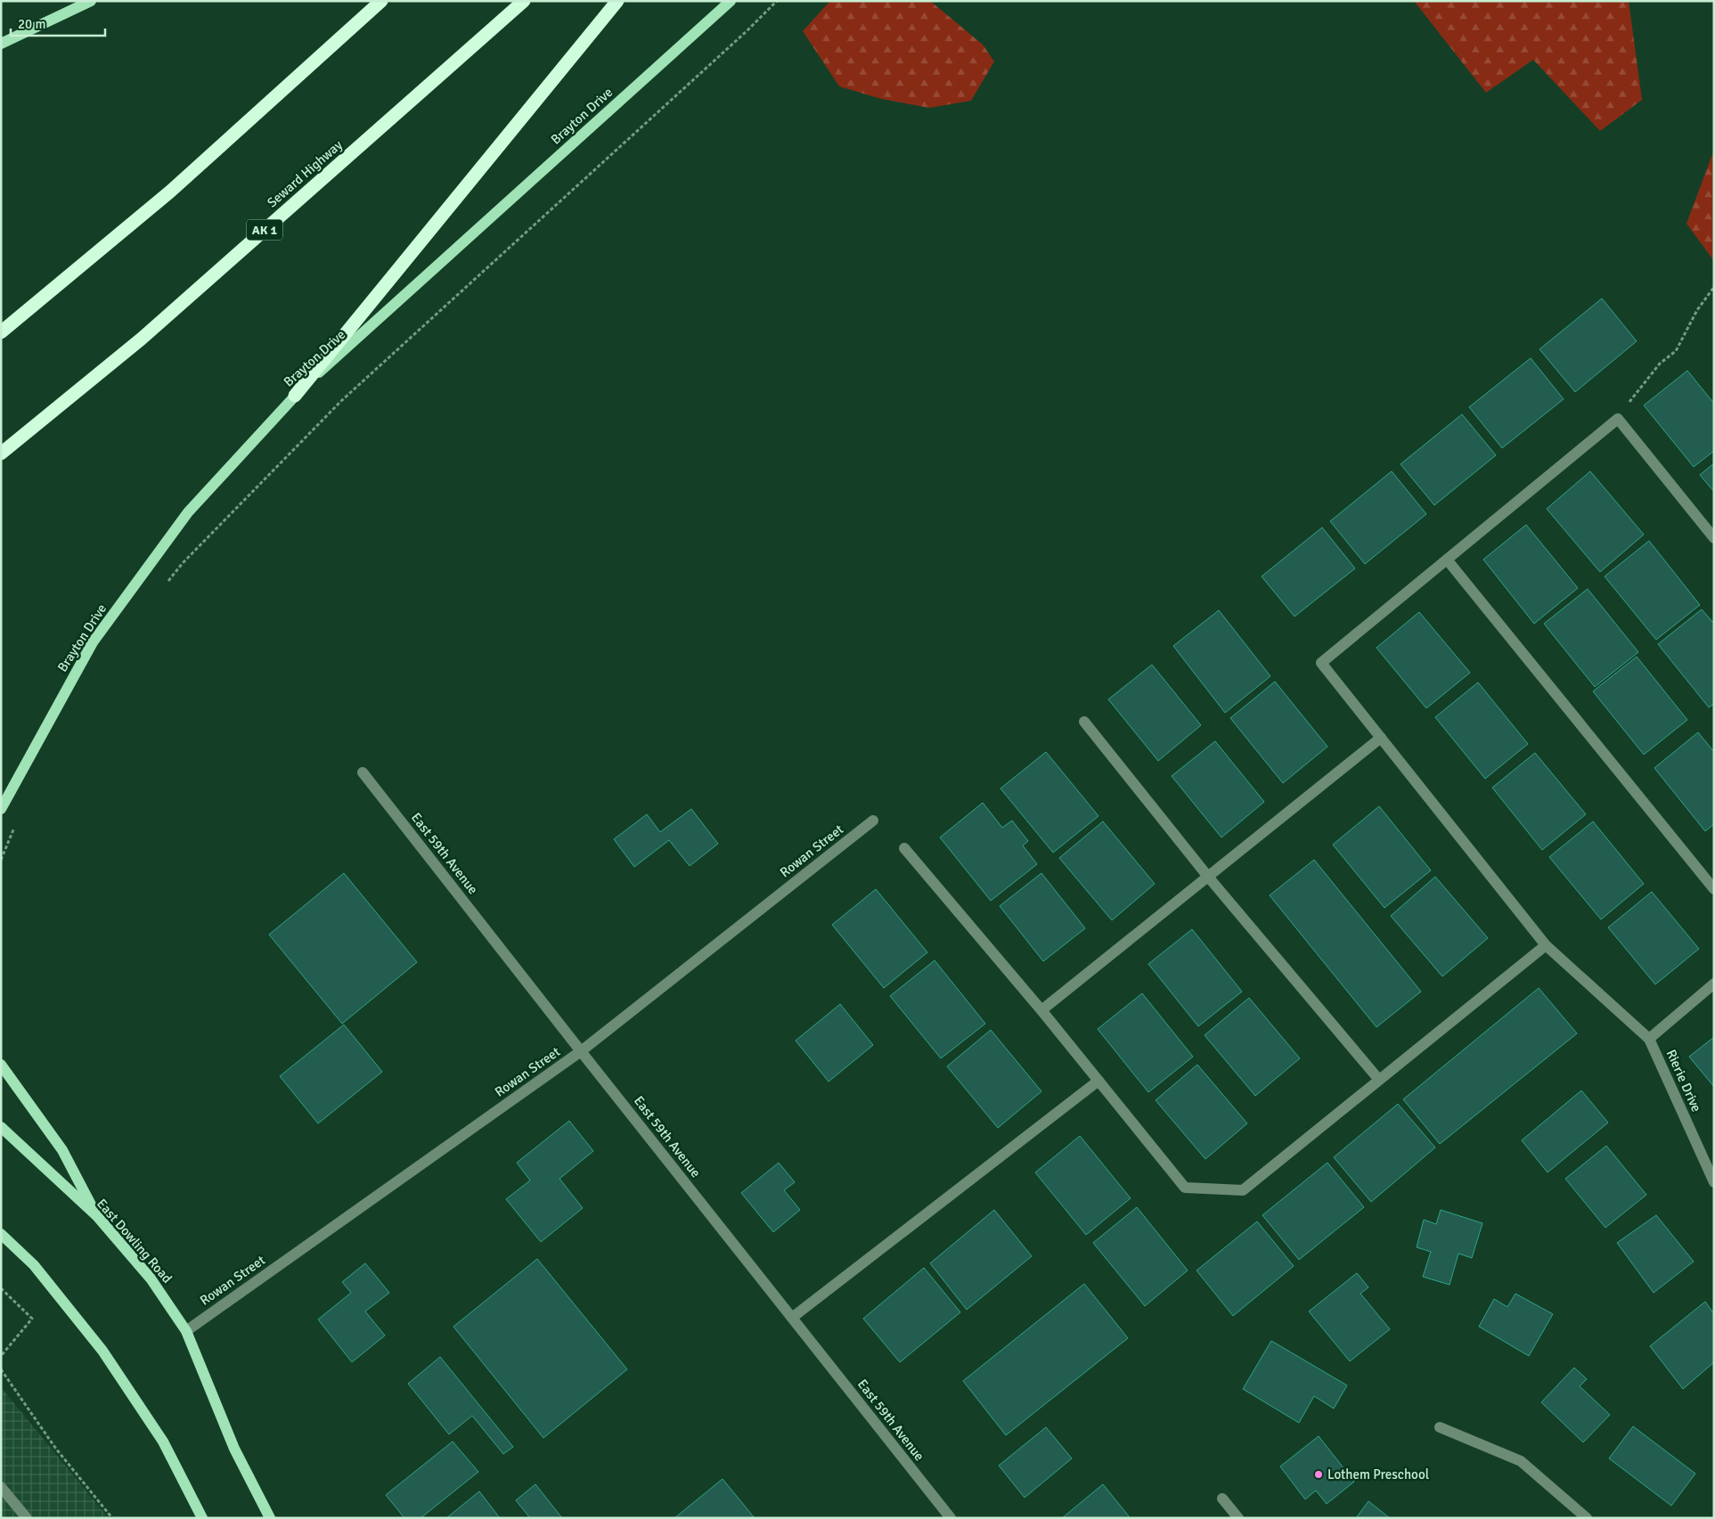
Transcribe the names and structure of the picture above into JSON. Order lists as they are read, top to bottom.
{
  "streets": {
    "highway": ["Seward Highway", "AK 1"],
    "main road": ["Brayton Drive", "East Dowling Road"],
    "street": ["Rowan Street", "East 59th Avenue", "Rierie Drive"]
  },
  "crossings": [
    ["Rowan Street", "East 59th Avenue"],
    ["Rowan Street", "East Dowling Road"]
  ],
  "places": ["Lothem Preschool"],
  "scale_bar": "20 m"
}
